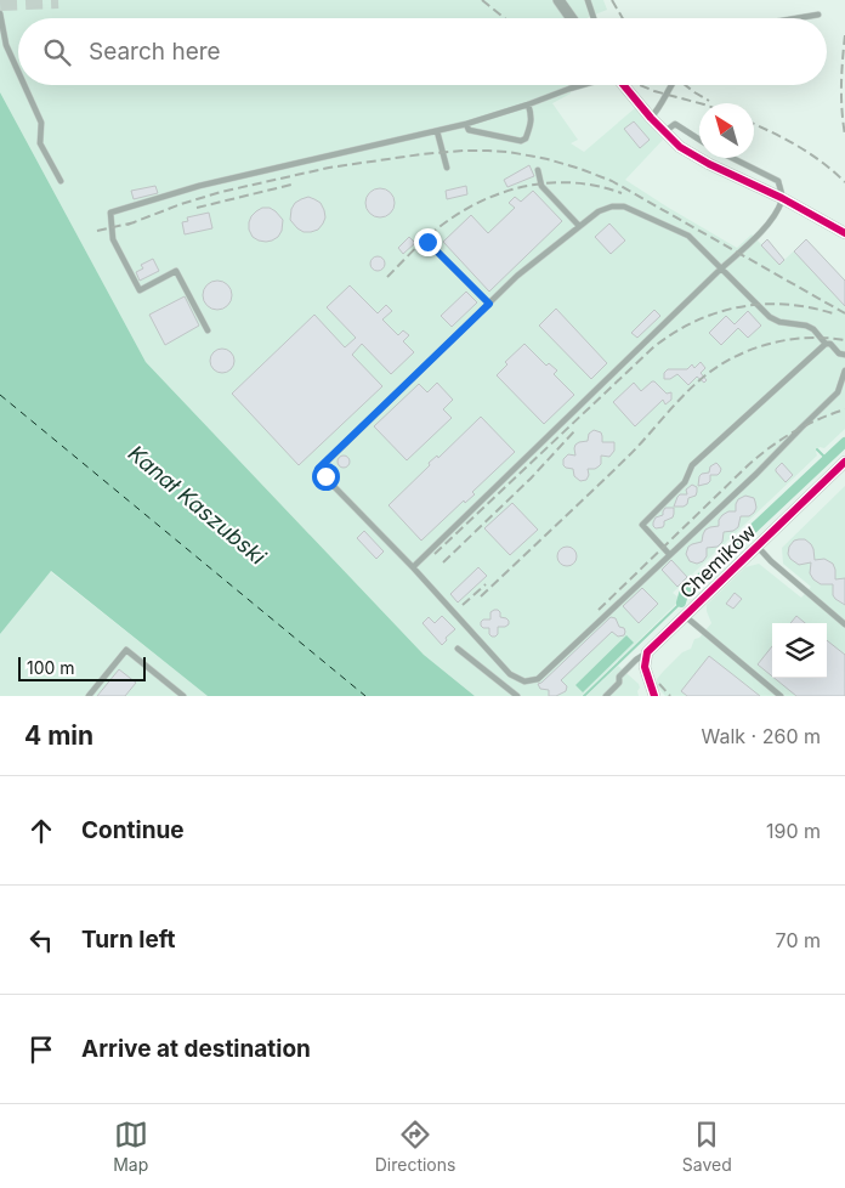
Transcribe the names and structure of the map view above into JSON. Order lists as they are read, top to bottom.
{
  "streets": {
    "street": ["Chemików"]
  },
  "water": ["Kanał Kaszubski"],
  "scale_bar": "100 m",
  "north": "top left",
  "page": {
    "search": "Search here",
    "scale": "100 m",
    "heading": ["4 min", "Walk · 260 m"],
    "list": [
      ["Continue", "190 m"],
      ["Turn left", "70 m"],
      "Arrive at destination"
    ],
    "nav": ["Map", "Directions", "Saved"]
  }
}
